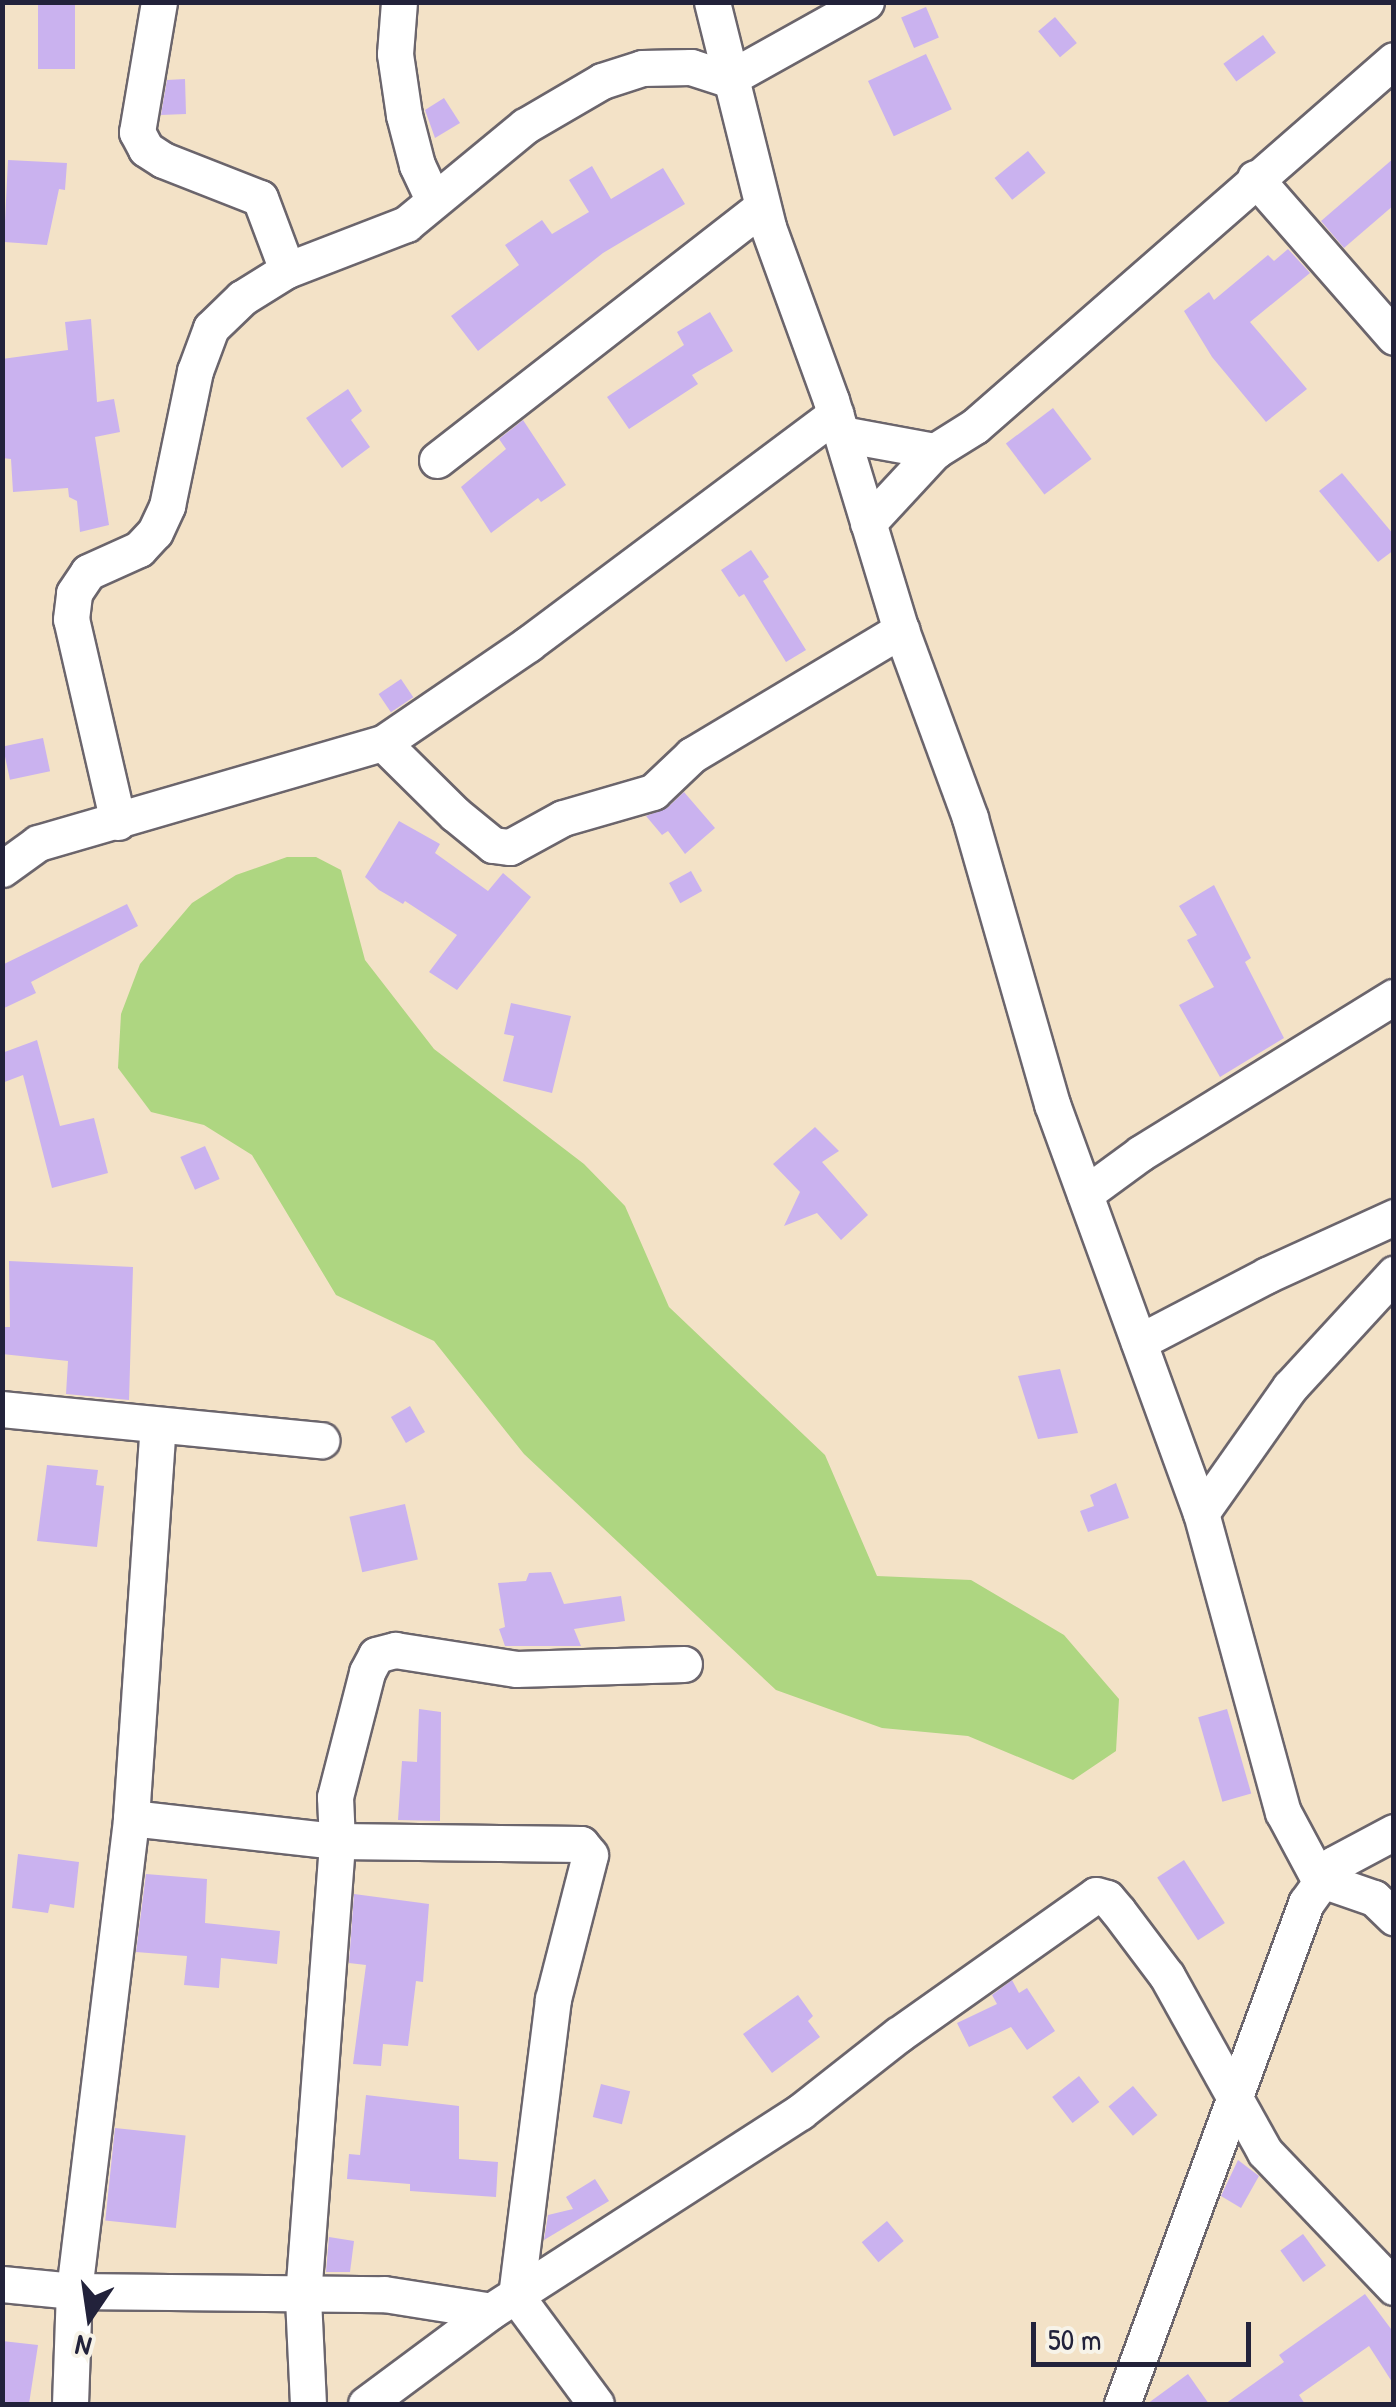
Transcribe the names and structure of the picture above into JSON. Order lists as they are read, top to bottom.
{
  "scale_bar": "50 m",
  "north": "bottom"
}
